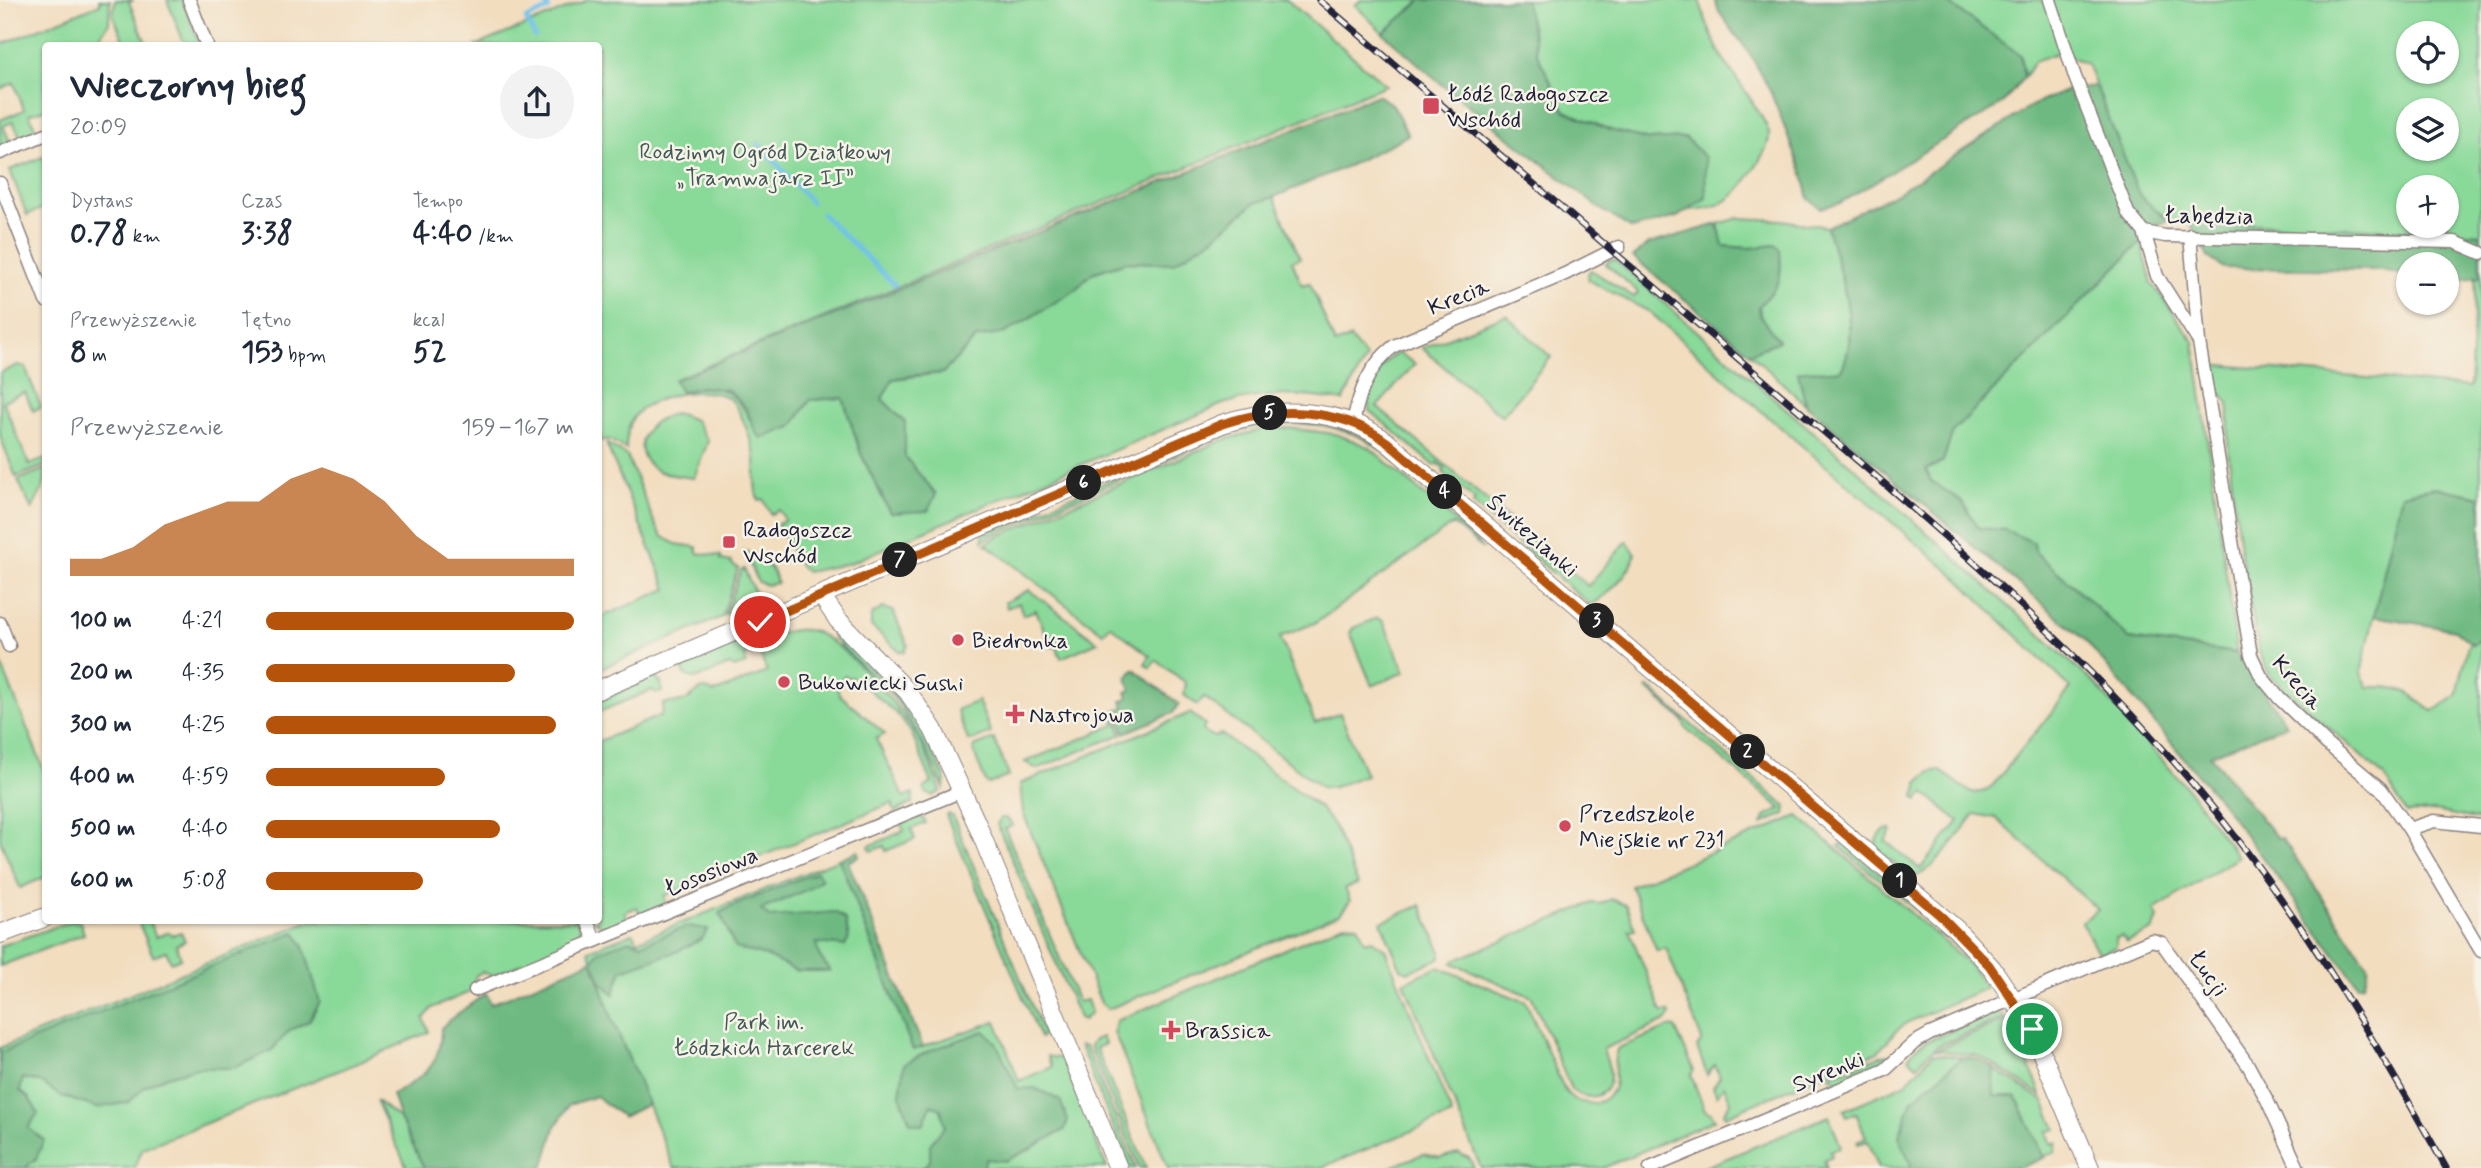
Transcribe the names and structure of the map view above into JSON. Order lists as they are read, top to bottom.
{
  "streets": {
    "street": [
      "Łabędzia",
      "Krecia",
      "Świtezianki",
      "Łososiowa",
      "Łucji",
      "Syrenki"
    ]
  },
  "crossings": [
    ["Łabędzia", "Krecia"],
    ["Krecia", "Świtezianki"],
    ["Świtezianki", "Łucji"],
    ["Świtezianki", "Syrenki"],
    ["Łucji", "Syrenki"]
  ],
  "parks": ["Rodzinny Ogród Działkowy „Tramwajarz II”", "Park im. Łódzkich Harcerek"],
  "places": {
    "transit": ["Łódź Radogoszcz Wschód", "Radogoszcz Wschód"],
    "other": ["Biedronka", "Bukowiecki Sushi", "Przedszkole Miejskie nr 231"],
    "health": ["Nastrojowa", "Brassica"]
  },
  "page": {
    "map_buttons": ["+", "−"],
    "heading": ["Wieczorny bieg", "20:09"],
    "stats": [
      ["Dystans", "0.78 km"],
      ["Czas", "3:38"],
      ["Tempo", "4:40 /km"],
      ["Przewyższenie", "8 m"],
      ["Tętno", "153 bpm"],
      ["kcal", "52"]
    ],
    "pins": [
      "5",
      "6",
      "4",
      "7",
      "3",
      "2",
      "1"
    ],
    "chart": ["Przewyższenie", "159–167 m"],
    "list": [
      {
        "name": "100 m",
        "note": "4:21"
      },
      {
        "name": "200 m",
        "note": "4:35"
      },
      {
        "name": "300 m",
        "note": "4:25"
      },
      {
        "name": "400 m",
        "note": "4:59"
      },
      {
        "name": "500 m",
        "note": "4:40"
      },
      {
        "name": "600 m",
        "note": "5:08"
      }
    ]
  }
}
